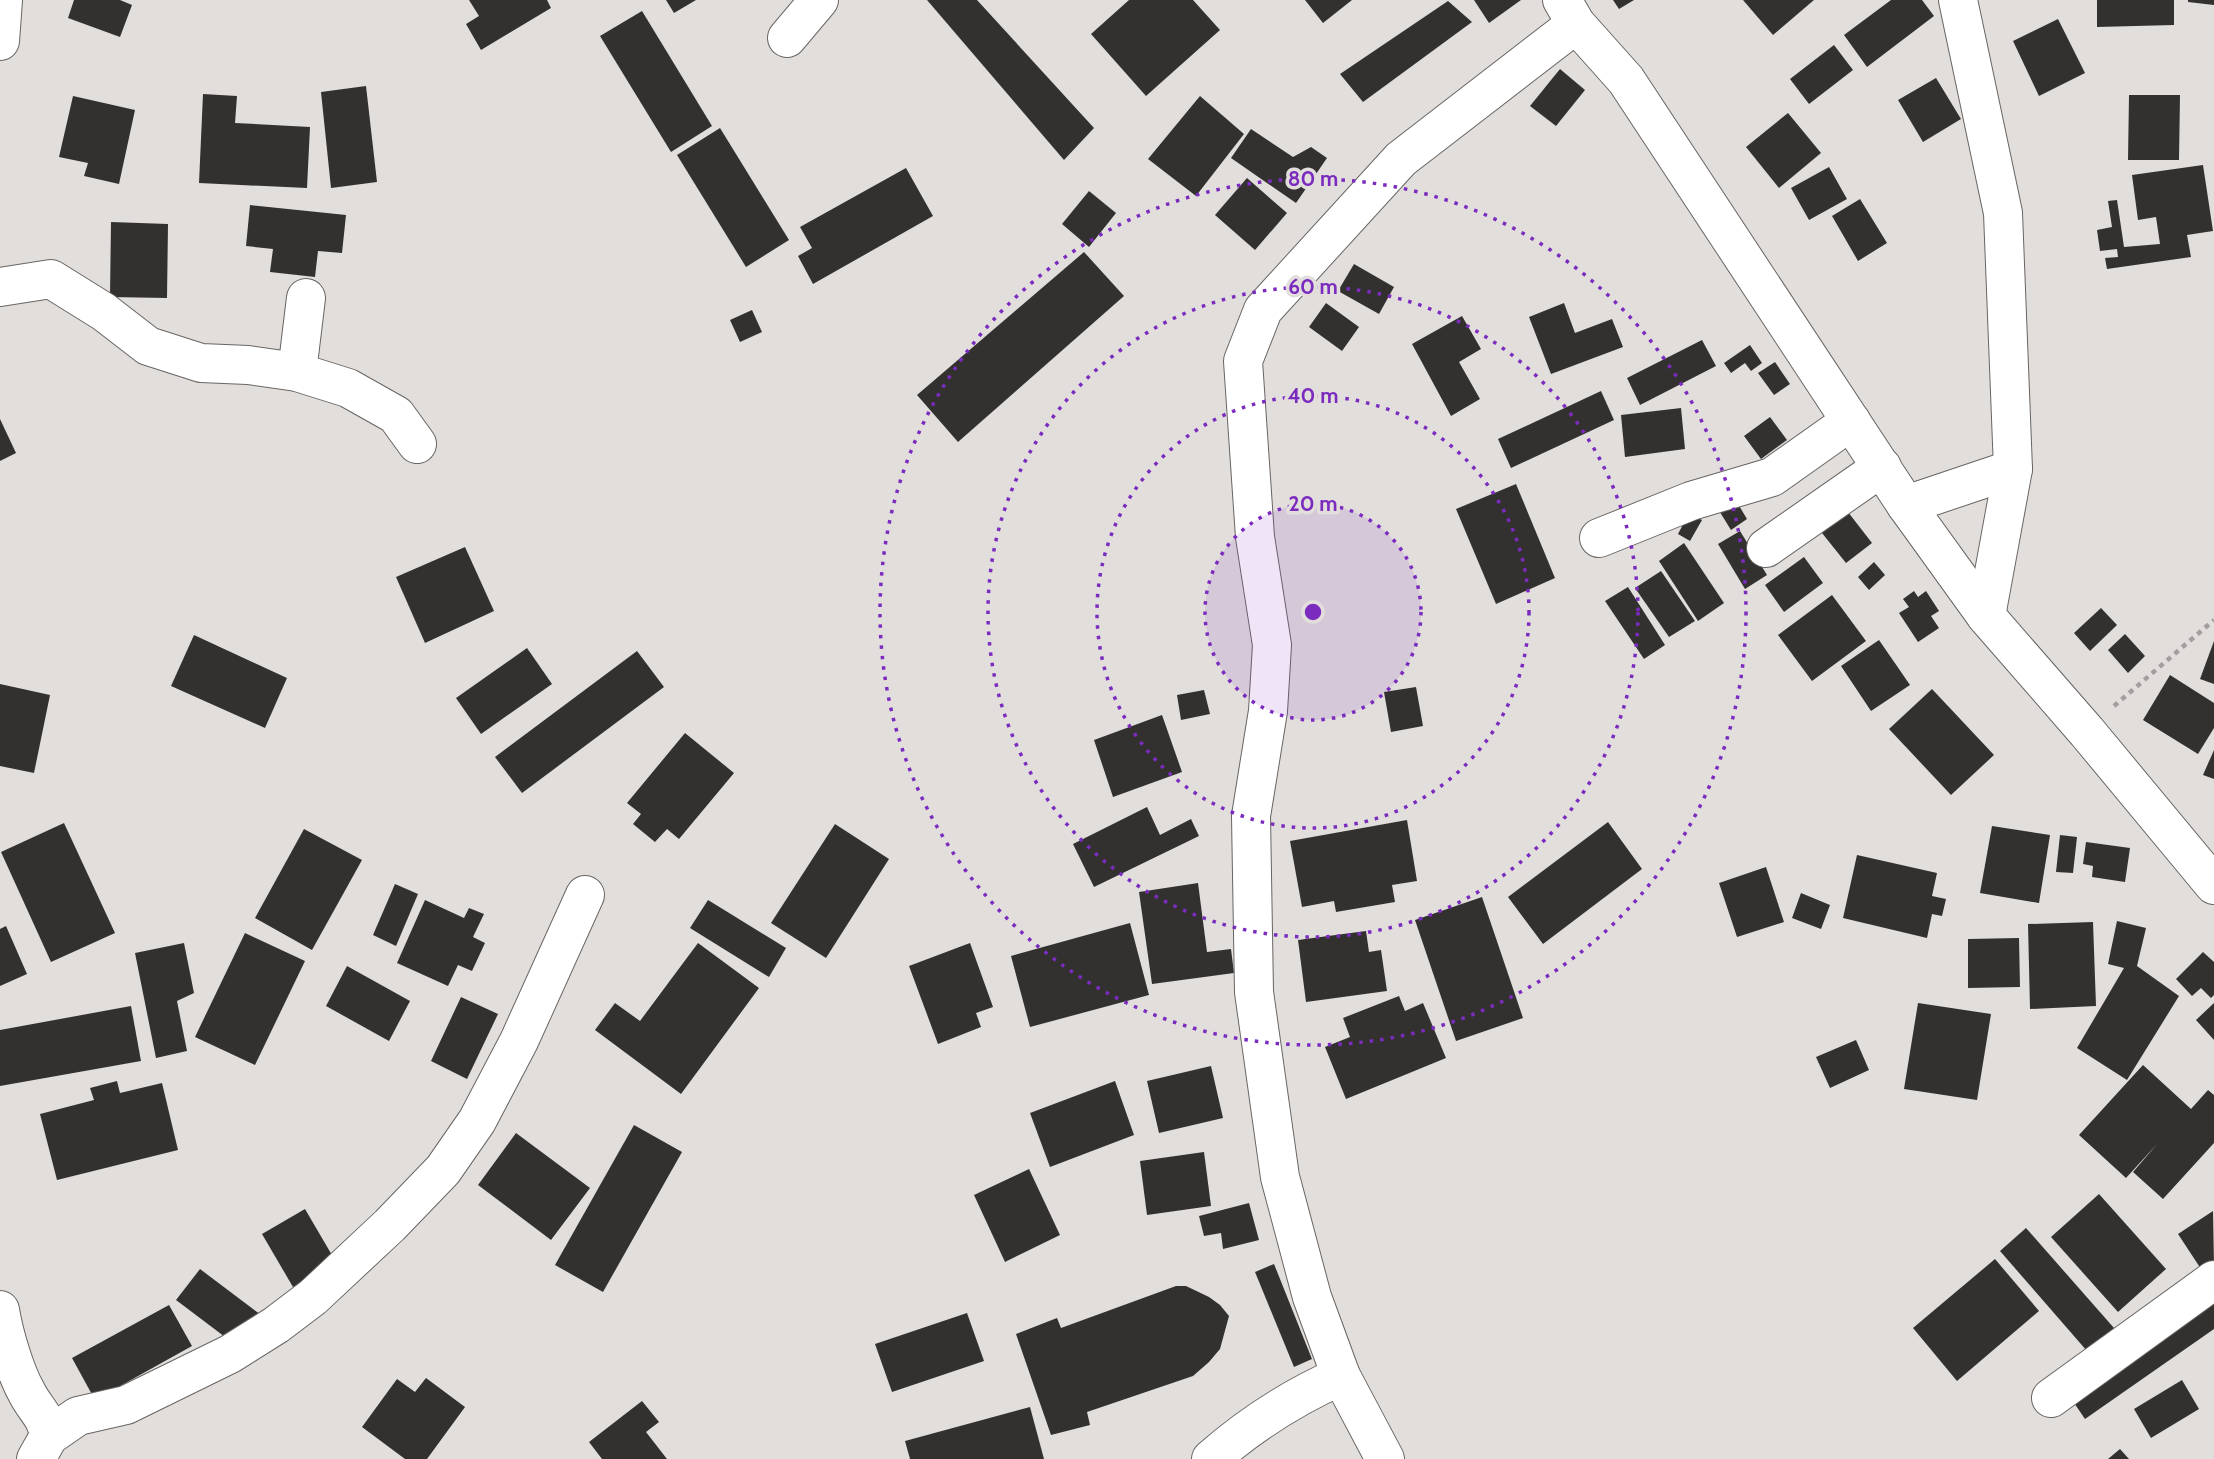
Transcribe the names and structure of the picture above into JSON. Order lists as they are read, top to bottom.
{
  "rings": [
    "80 m",
    "60 m",
    "40 m",
    "20 m"
  ]
}
